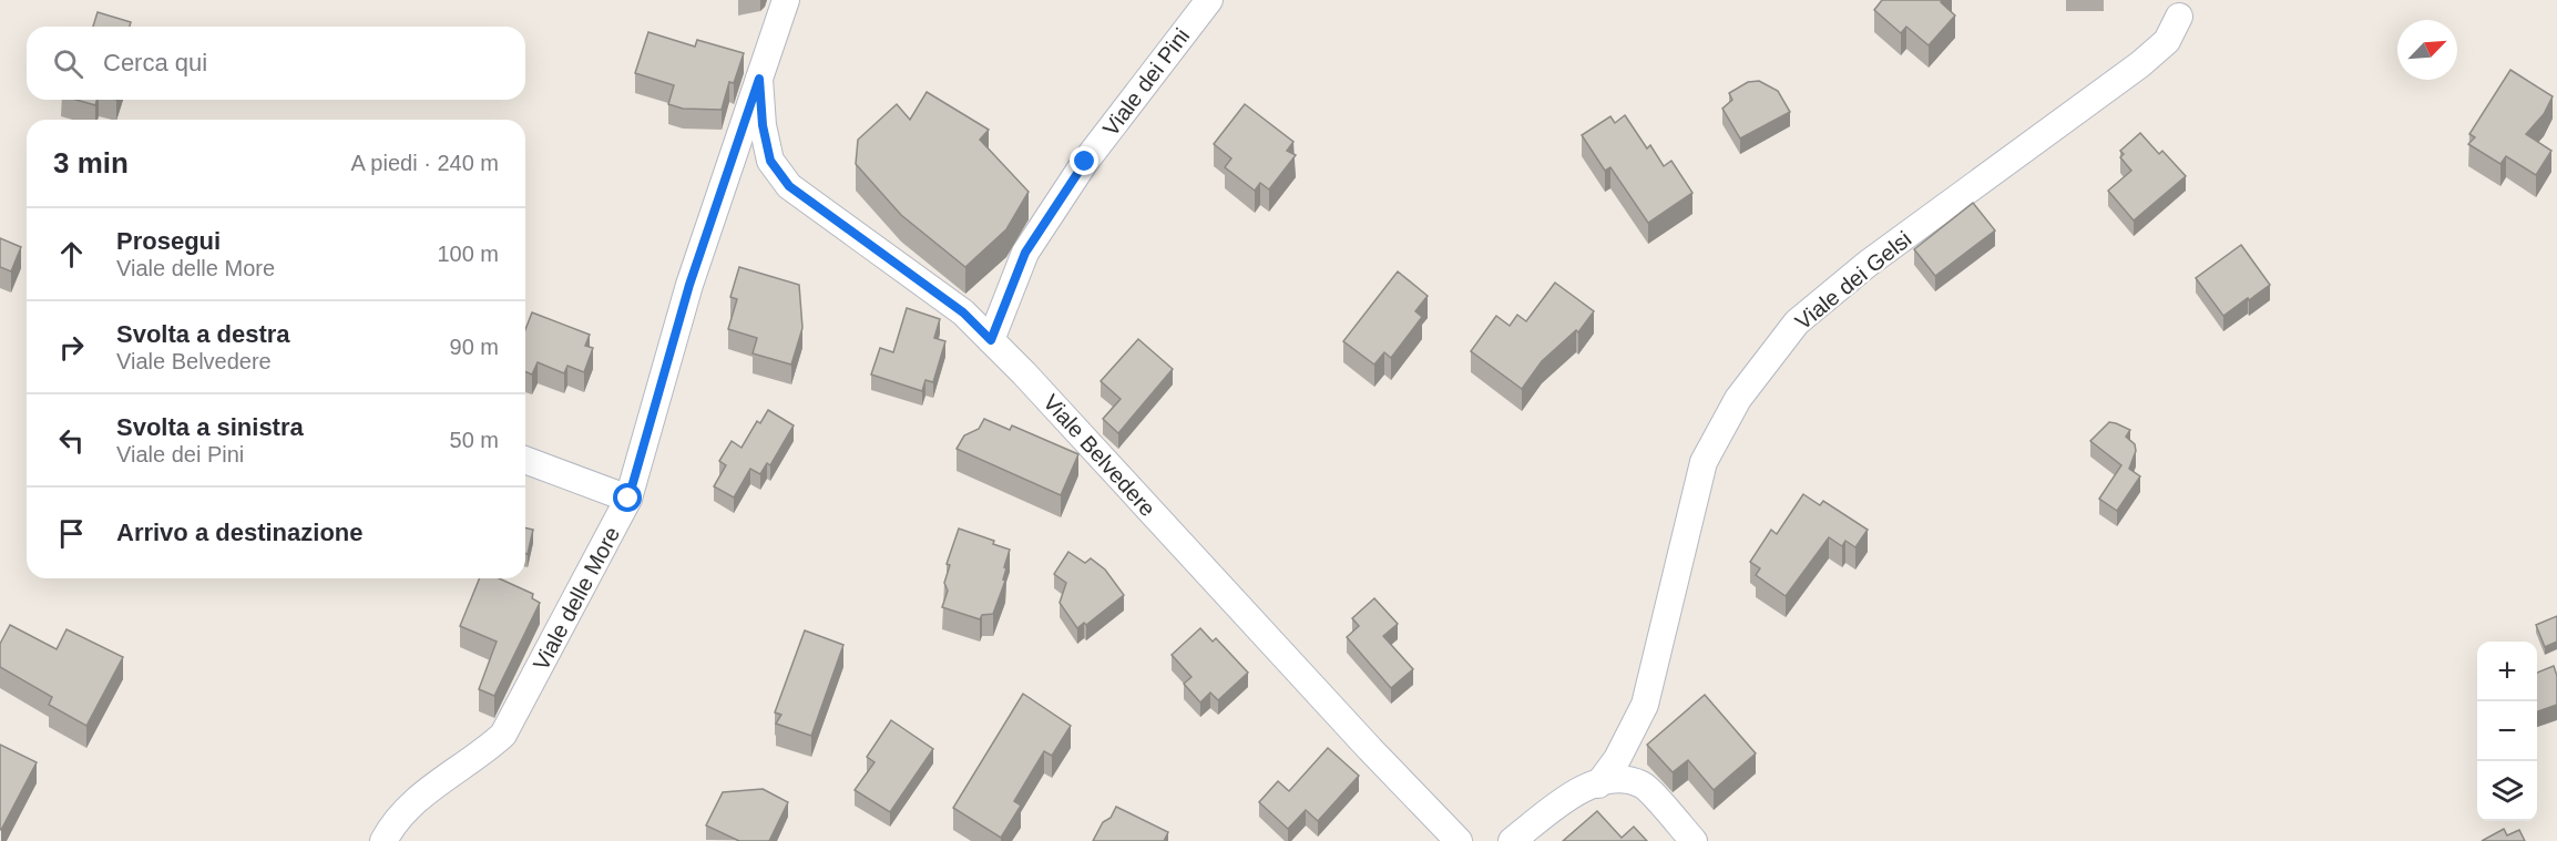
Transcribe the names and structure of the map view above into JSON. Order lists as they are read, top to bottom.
{
  "streets": {
    "street": [
      "Viale dei Pini",
      "Viale dei Gelsi",
      "Viale Belvedere",
      "Viale delle More"
    ]
  },
  "crossings": [
    ["Viale dei Pini", "Viale Belvedere"],
    ["Viale Belvedere", "Viale delle More"]
  ],
  "north": "top right",
  "page": {
    "search": "Cerca qui",
    "heading": ["3 min", "A piedi · 240 m"],
    "list": [
      ["Prosegui", "Viale delle More", "100 m"],
      ["Svolta a destra", "Viale Belvedere", "90 m"],
      ["Svolta a sinistra", "Viale dei Pini", "50 m"],
      "Arrivo a destinazione"
    ],
    "map_buttons": ["+", "−"]
  }
}
